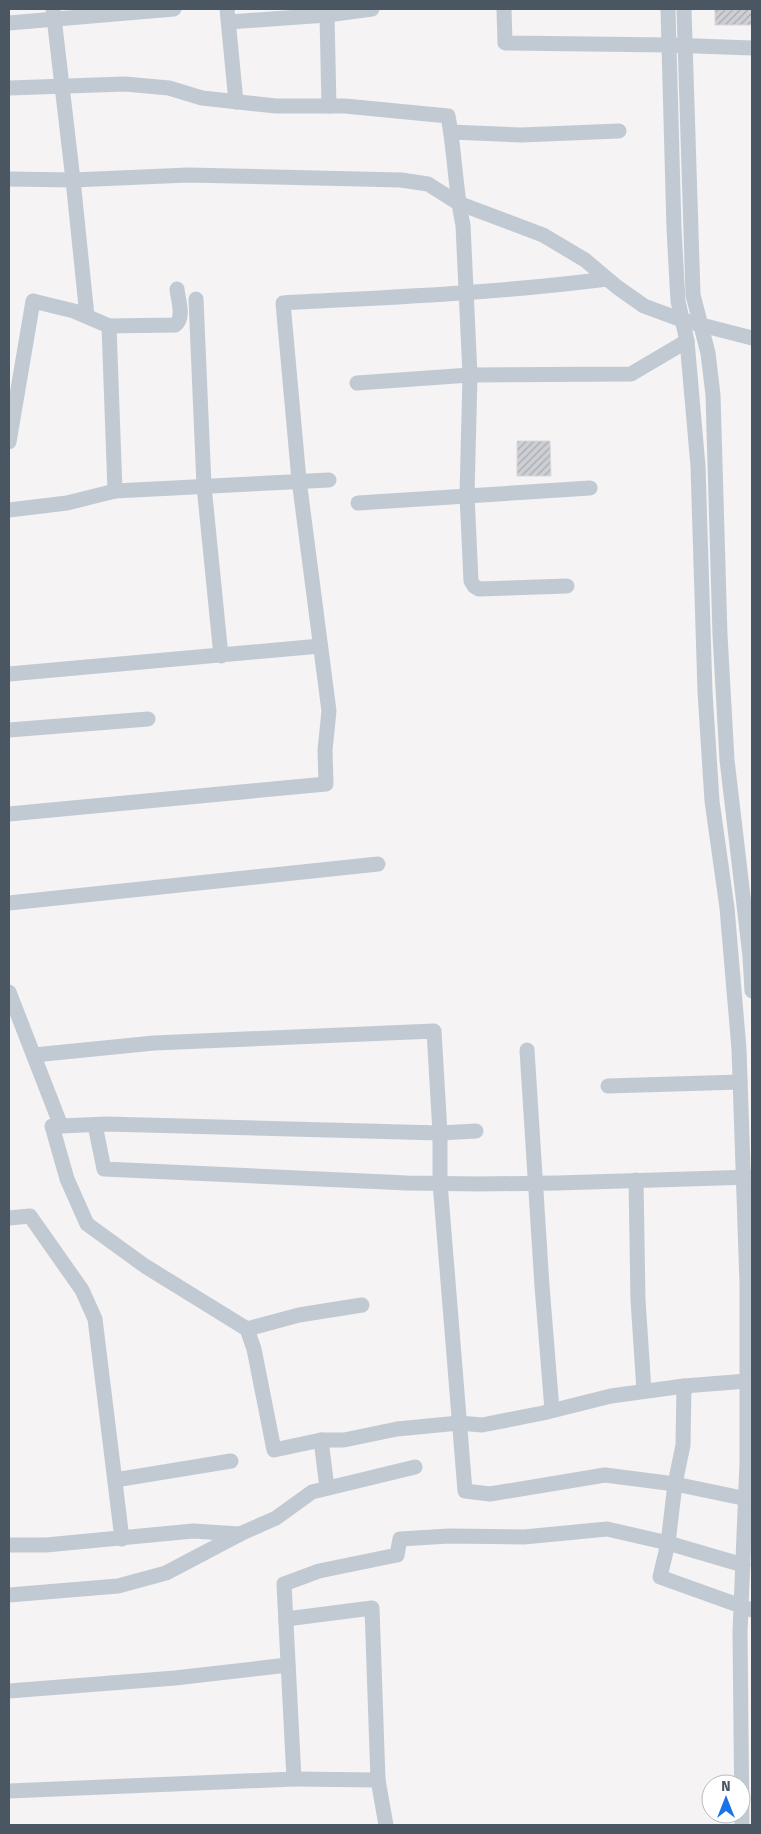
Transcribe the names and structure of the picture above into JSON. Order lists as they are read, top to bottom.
{
  "north": "top"
}
